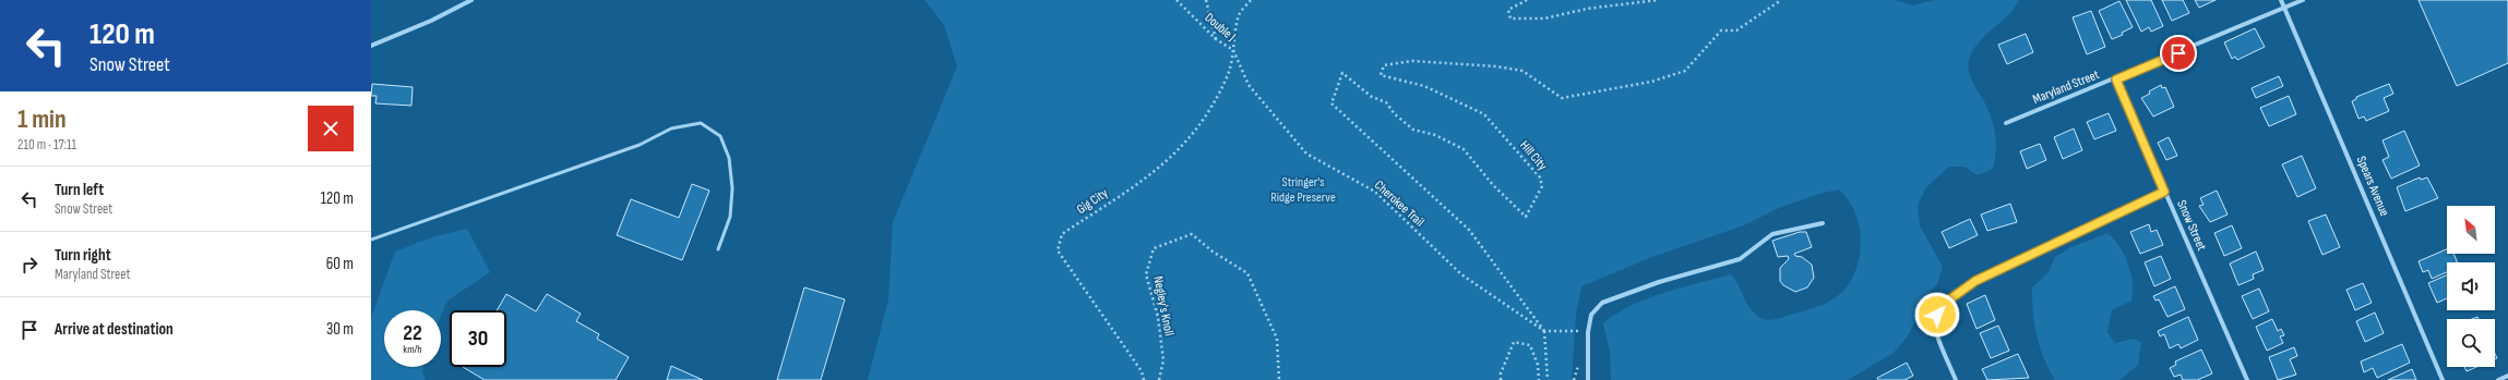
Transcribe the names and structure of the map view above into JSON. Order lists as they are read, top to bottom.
{
  "streets": {
    "street": ["Maryland Street", "Spears Avenue", "Snow Street"],
    "path": [
      "Double J",
      "Hill City",
      "Gig City",
      "Cherokee Trail",
      "Negley's Knoll"
    ]
  },
  "crossings": [
    ["Double J", "Gig City"],
    ["Double J", "Cherokee Trail"],
    ["Maryland Street", "Spears Avenue"],
    ["Maryland Street", "Snow Street"],
    ["Hill City", "Cherokee Trail"],
    ["Gig City", "Cherokee Trail"]
  ],
  "parks": ["Stringer's Ridge Preserve"],
  "north": "top left",
  "page": {
    "turn": ["120 m", "Snow Street"],
    "heading": ["1 min", "210 m · 17:11"],
    "list": [
      {
        "name": "Turn left",
        "note": "Snow Street",
        "value": "120 m"
      },
      {
        "name": "Turn right",
        "note": "Maryland Street",
        "value": "60 m"
      },
      {
        "name": "Arrive at destination",
        "value": "30 m"
      }
    ],
    "speed": "22 km/h",
    "limit": "30"
  }
}
